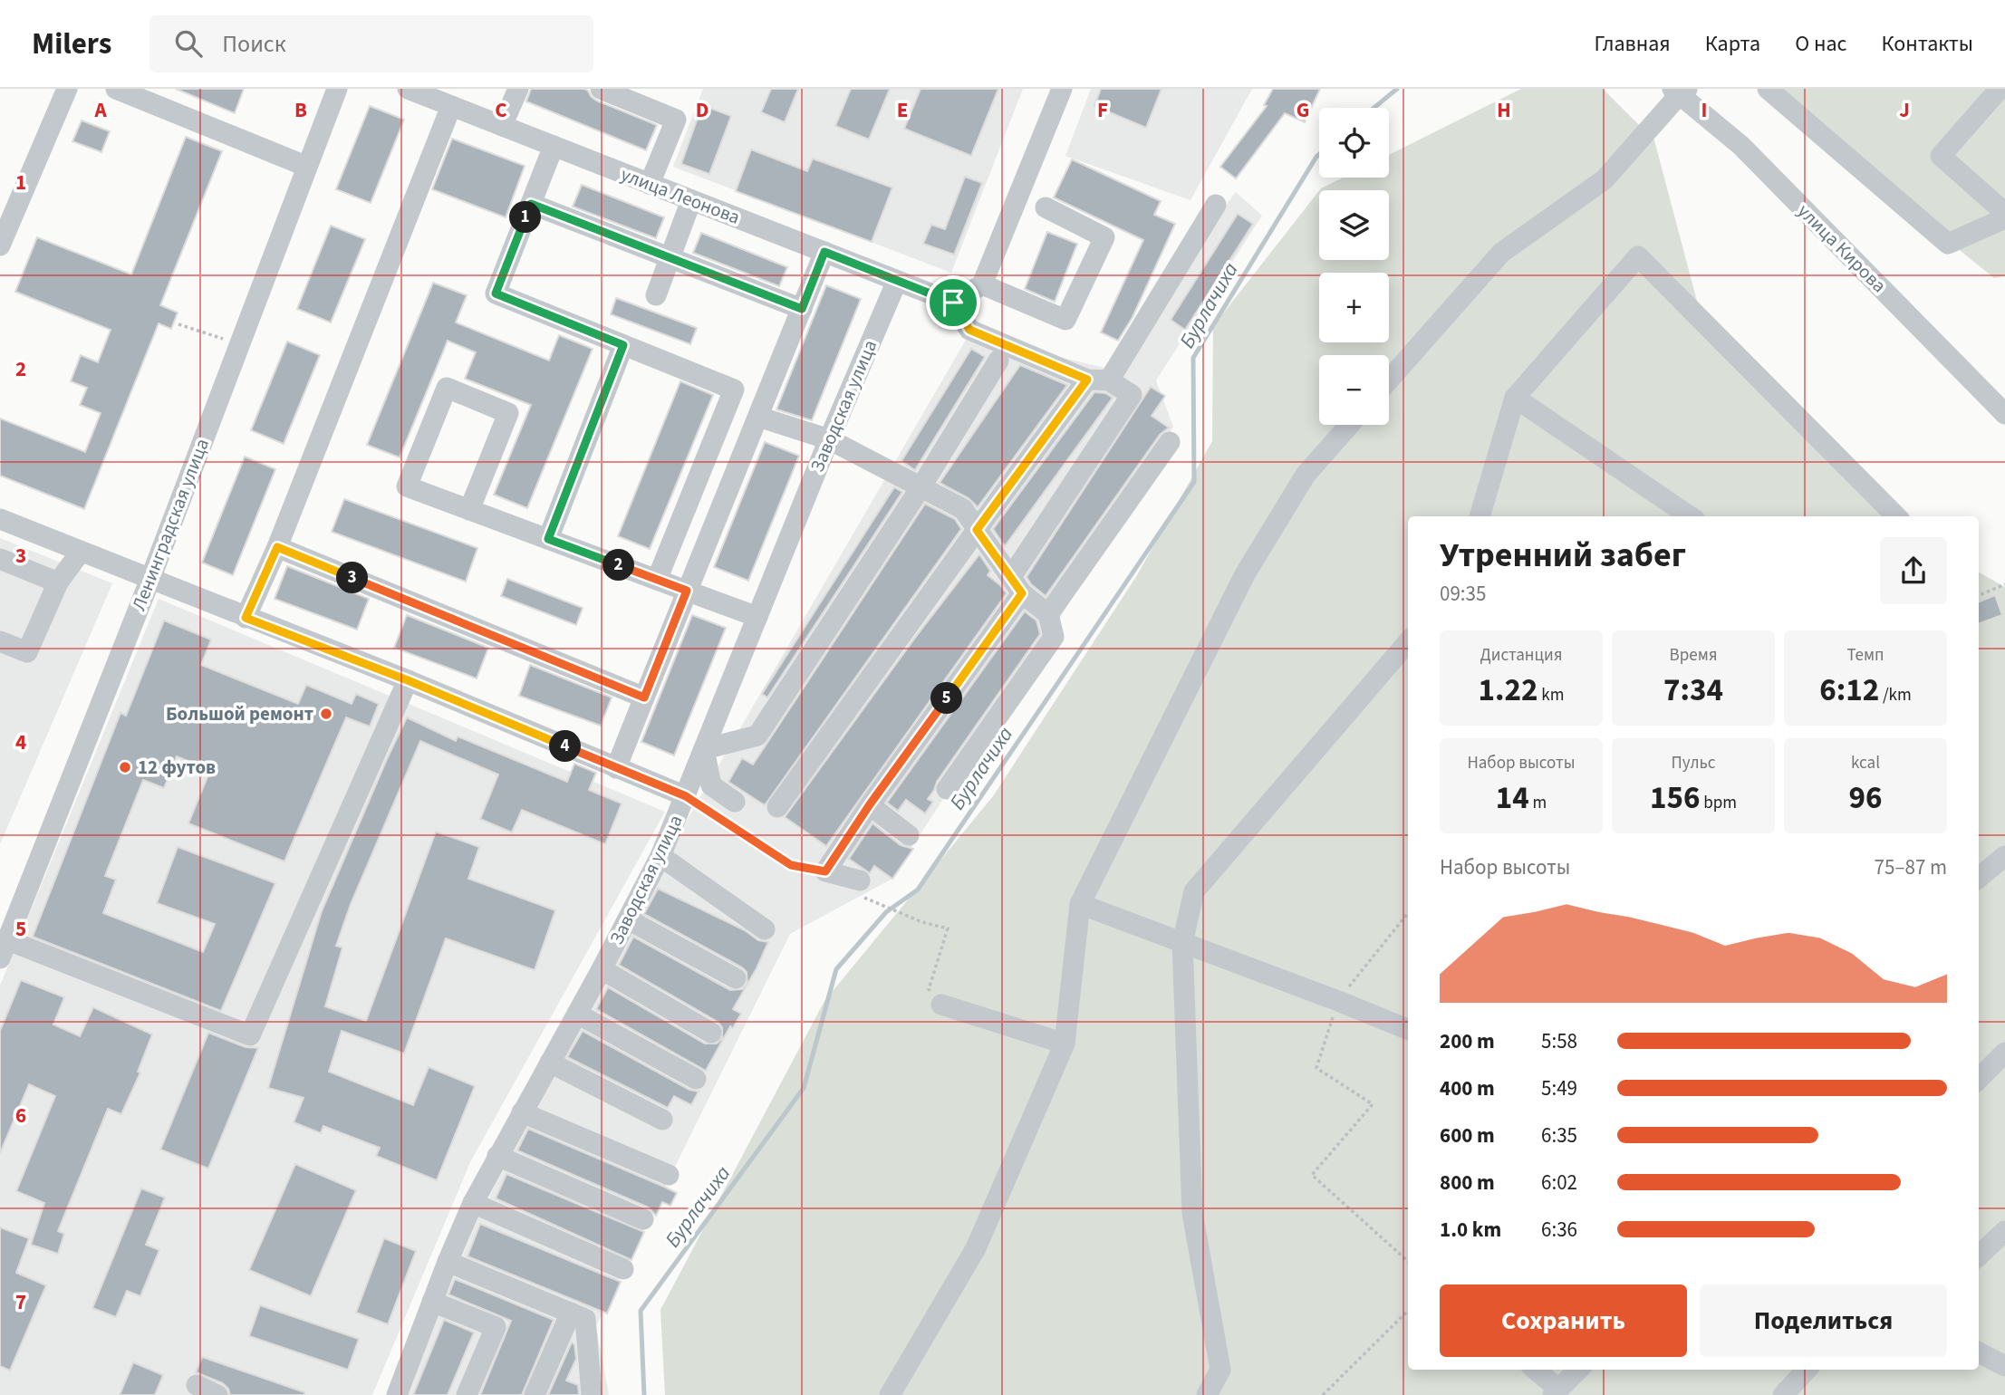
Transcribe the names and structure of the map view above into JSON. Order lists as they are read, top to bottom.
{
  "streets": {
    "street": [
      "улица Леонова",
      "улица Кирова",
      "Заводская улица",
      "Ленинградская улица"
    ]
  },
  "crossings": [
    ["улица Леонова", "Заводская улица"]
  ],
  "water": ["Бурлачиха"],
  "places": ["Большой ремонт", "12 футов"],
  "page": {
    "header": "Milers",
    "search": "Поиск",
    "nav": [
      "Главная",
      "Карта",
      "О нас",
      "Контакты"
    ],
    "map_buttons": ["+", "−"],
    "pins": [
      "1",
      "2",
      "3",
      "5",
      "4"
    ],
    "heading": ["Утренний забег", "09:35"],
    "stats": [
      ["Дистанция", "1.22 km"],
      ["Время", "7:34"],
      ["Темп", "6:12 /km"],
      ["Набор высоты", "14 m"],
      ["Пульс", "156 bpm"],
      ["kcal", "96"]
    ],
    "chart": ["Набор высоты", "75–87 m"],
    "list": [
      {
        "name": "200 m",
        "note": "5:58"
      },
      {
        "name": "400 m",
        "note": "5:49"
      },
      {
        "name": "600 m",
        "note": "6:35"
      },
      {
        "name": "800 m",
        "note": "6:02"
      },
      {
        "name": "1.0 km",
        "note": "6:36"
      }
    ],
    "buttons": ["Сохранить", "Поделиться"]
  },
  "grid": {
    "columns": [
      "A",
      "B",
      "C",
      "D",
      "E",
      "F",
      "G",
      "H",
      "I",
      "J"
    ],
    "rows": [
      "1",
      "2",
      "3",
      "4",
      "5",
      "6",
      "7"
    ]
  }
}
